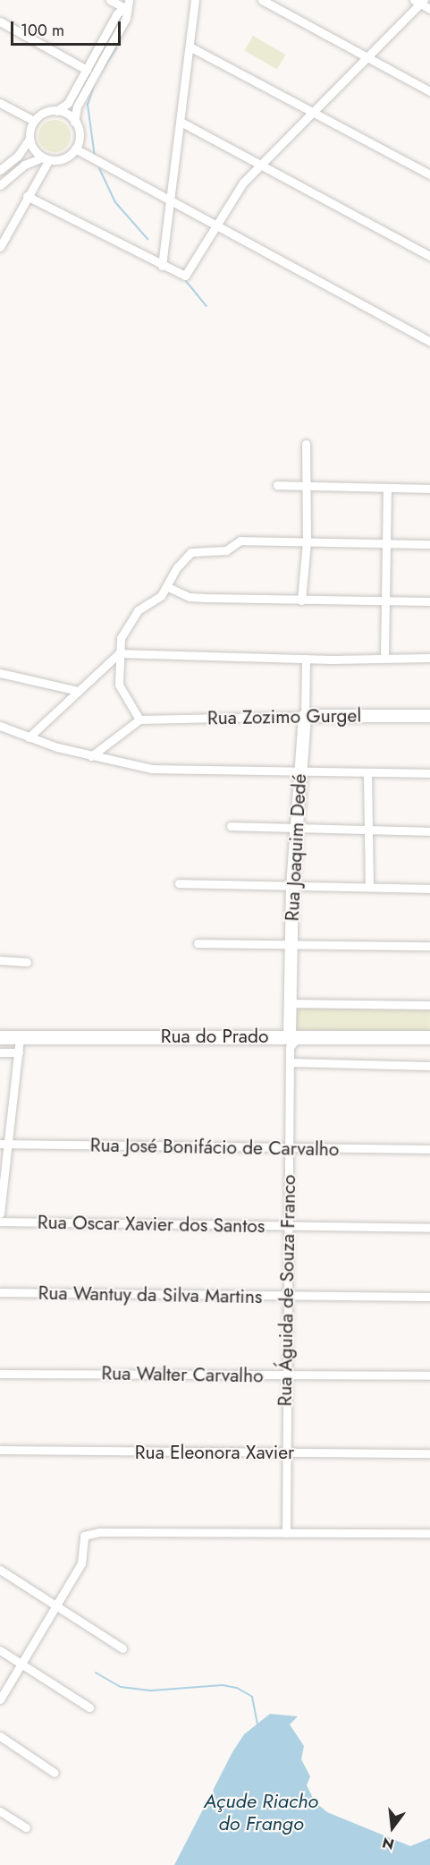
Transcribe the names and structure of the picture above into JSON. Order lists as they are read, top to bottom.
{
  "streets": {
    "main road": ["Rua do Prado"],
    "street": [
      "Rua Zozimo Gurgel",
      "Rua Joaquim Dedé",
      "Rua José Bonifácio de Carvalho",
      "Rua Oscar Xavier dos Santos",
      "Rua Águida de Souza Franco",
      "Rua Wantuy da Silva Martins",
      "Rua Walter Carvalho",
      "Rua Eleonora Xavier"
    ]
  },
  "crossings": [
    ["Rua Zozimo Gurgel", "Rua Joaquim Dedé"],
    ["Rua Joaquim Dedé", "Rua do Prado"],
    ["Rua Joaquim Dedé", "Rua Águida de Souza Franco"],
    ["Rua do Prado", "Rua Águida de Souza Franco"],
    ["Rua José Bonifácio de Carvalho", "Rua Águida de Souza Franco"],
    ["Rua Oscar Xavier dos Santos", "Rua Águida de Souza Franco"],
    ["Rua Águida de Souza Franco", "Rua Wantuy da Silva Martins"],
    ["Rua Águida de Souza Franco", "Rua Walter Carvalho"],
    ["Rua Águida de Souza Franco", "Rua Eleonora Xavier"]
  ],
  "water": ["Açude Riacho do Frango"],
  "scale_bar": "100 m",
  "north": "bottom"
}
